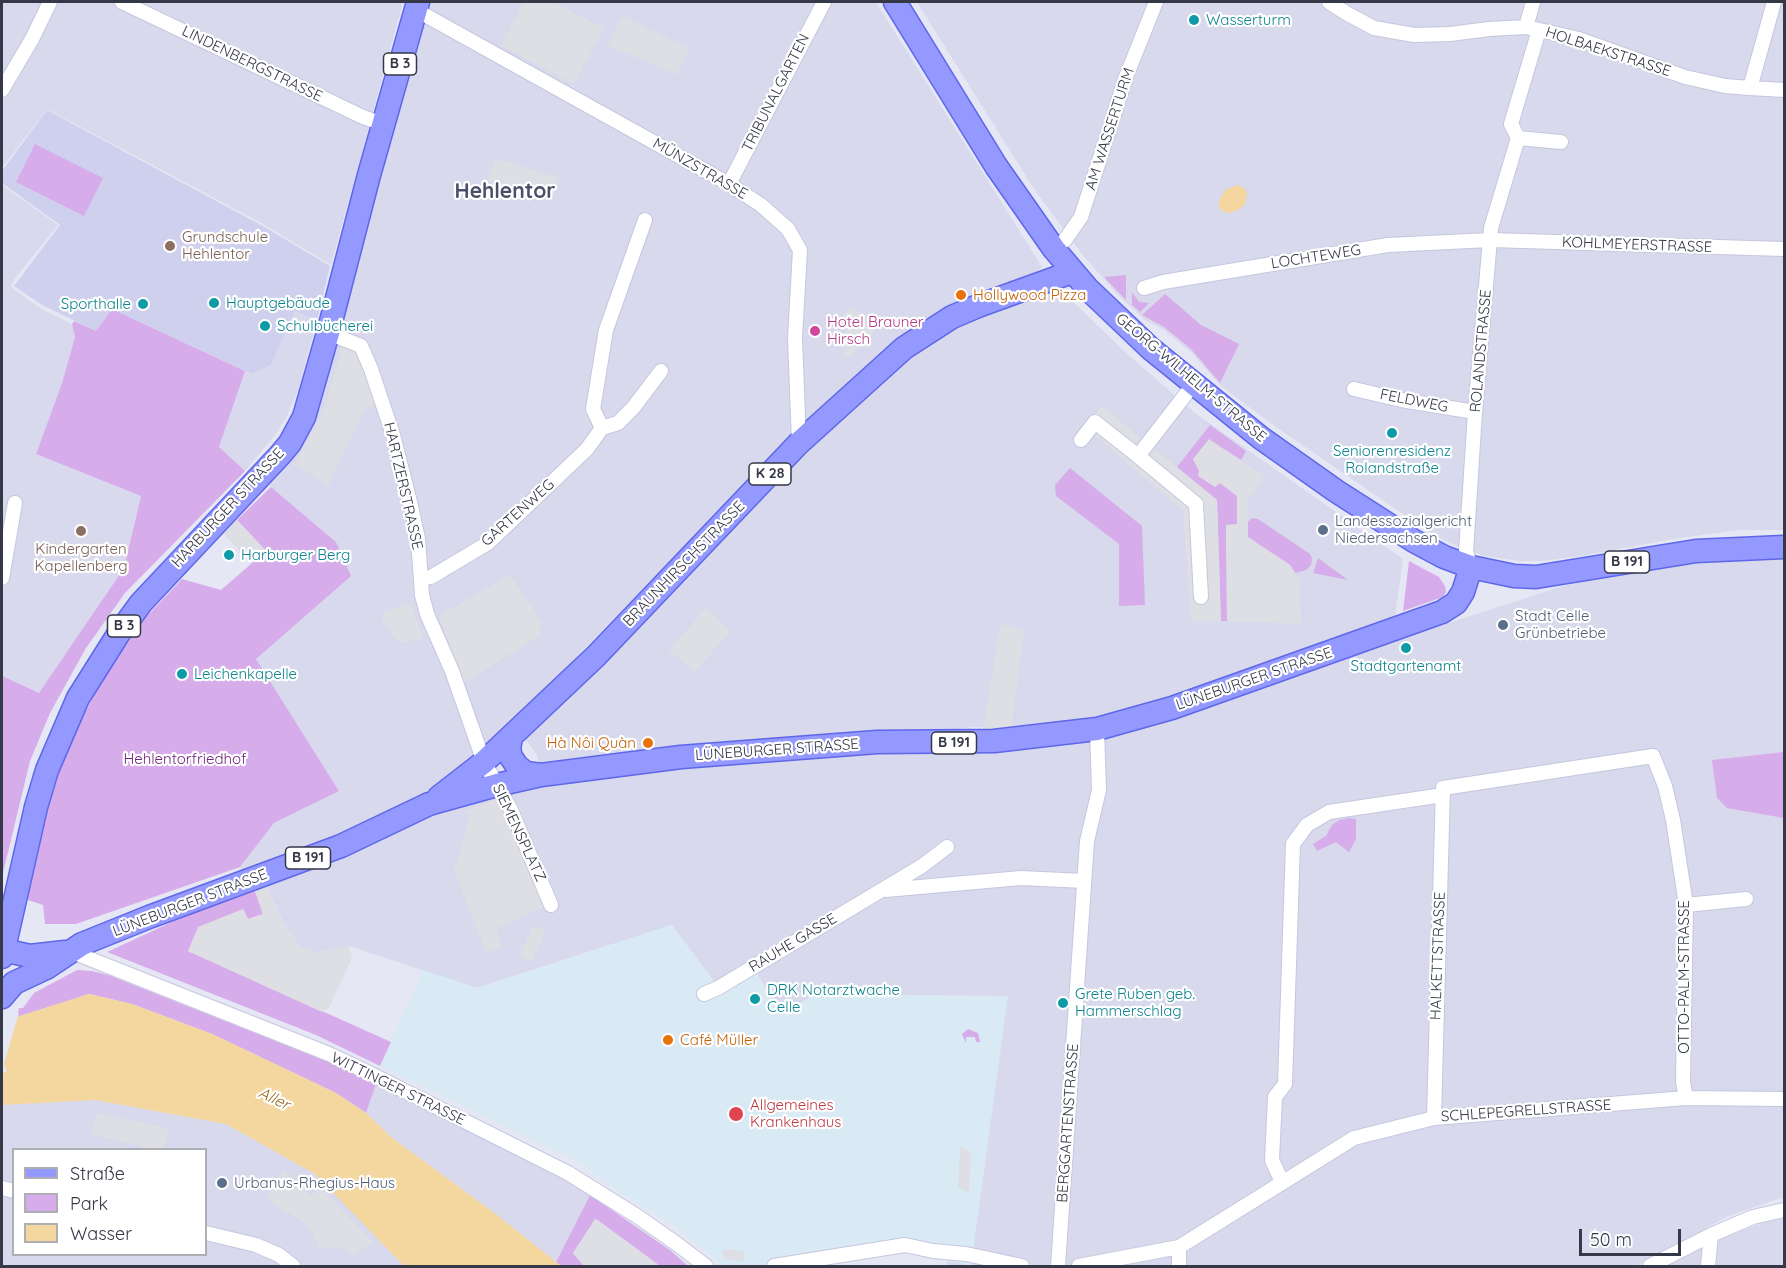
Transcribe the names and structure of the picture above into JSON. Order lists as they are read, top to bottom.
{
  "streets": {
    "main road": [
      "B 3",
      "GEORG-WILHELM-STRASSE",
      "K 28",
      "HARBURGER STRASSE",
      "B 191",
      "BRAUNHIRSCHSTRASSE",
      "LÜNEBURGER STRASSE"
    ],
    "street": [
      "HOLBAEKSTRASSE",
      "LINDENBERGSTRASSE",
      "TRIBUNALGARTEN",
      "AM WASSERTURM",
      "MÜNZSTRASSE",
      "KOHLMEYERSTRASSE",
      "LOCHTEWEG",
      "ROLANDSTRASSE",
      "FELDWEG",
      "HARTZERSTRASSE",
      "GARTENWEG",
      "SIEMENSPLATZ",
      "RAUHE GASSE",
      "HALKETTSTRASSE",
      "OTTO-PALM-STRASSE",
      "WITTINGER STRASSE",
      "SCHLEPEGRELLSTRASSE",
      "BERGGARTENSTRASSE"
    ]
  },
  "crossings": [
    ["HOLBAEKSTRASSE", "ROLANDSTRASSE"],
    ["LINDENBERGSTRASSE", "HARBURGER STRASSE"],
    ["TRIBUNALGARTEN", "MÜNZSTRASSE"],
    ["AM WASSERTURM", "GEORG-WILHELM-STRASSE"],
    ["MÜNZSTRASSE", "HARBURGER STRASSE"],
    ["MÜNZSTRASSE", "BRAUNHIRSCHSTRASSE"],
    ["KOHLMEYERSTRASSE", "LOCHTEWEG"],
    ["KOHLMEYERSTRASSE", "ROLANDSTRASSE"],
    ["LOCHTEWEG", "ROLANDSTRASSE"],
    ["ROLANDSTRASSE", "GEORG-WILHELM-STRASSE"],
    ["ROLANDSTRASSE", "FELDWEG"],
    ["ROLANDSTRASSE", "B 191"],
    ["ROLANDSTRASSE", "LÜNEBURGER STRASSE"],
    ["GEORG-WILHELM-STRASSE", "B 191"],
    ["GEORG-WILHELM-STRASSE", "BRAUNHIRSCHSTRASSE"],
    ["GEORG-WILHELM-STRASSE", "LÜNEBURGER STRASSE"],
    ["HARTZERSTRASSE", "HARBURGER STRASSE"],
    ["HARTZERSTRASSE", "GARTENWEG"],
    ["HARTZERSTRASSE", "BRAUNHIRSCHSTRASSE"],
    ["HARTZERSTRASSE", "SIEMENSPLATZ"],
    ["HARBURGER STRASSE", "LÜNEBURGER STRASSE"],
    ["B 191", "LÜNEBURGER STRASSE"],
    ["BRAUNHIRSCHSTRASSE", "LÜNEBURGER STRASSE"],
    ["BRAUNHIRSCHSTRASSE", "SIEMENSPLATZ"],
    ["LÜNEBURGER STRASSE", "SIEMENSPLATZ"],
    ["LÜNEBURGER STRASSE", "WITTINGER STRASSE"],
    ["LÜNEBURGER STRASSE", "BERGGARTENSTRASSE"],
    ["RAUHE GASSE", "BERGGARTENSTRASSE"],
    ["HALKETTSTRASSE", "OTTO-PALM-STRASSE"],
    ["HALKETTSTRASSE", "SCHLEPEGRELLSTRASSE"],
    ["OTTO-PALM-STRASSE", "SCHLEPEGRELLSTRASSE"]
  ],
  "districts": ["Hehlentor"],
  "water": ["Aller"],
  "parks": ["Hehlentorfriedhof"],
  "places": [
    "Wasserturm",
    "Grundschule Hehlentor",
    "Hollywood Pizza",
    "Hauptgebäude",
    "Sporthalle",
    "Schulbücherei",
    "Hotel Brauner Hirsch",
    "Seniorenresidenz Rolandstraße",
    "Landessozialgericht Niedersachsen",
    "Kindergarten Kapellenberg",
    "Harburger Berg",
    "Stadt Celle Grünbetriebe",
    "Stadtgartenamt",
    "Leichenkapelle",
    "Hà Nôi Quàn",
    "DRK Notarztwache Celle",
    "Grete Ruben geb. Hammerschlag",
    "Café Müller",
    "Allgemeines Krankenhaus",
    "Urbanus-Rhegius-Haus"
  ],
  "legend": ["Straße", "Park", "Wasser"],
  "scale_bar": "50 m"
}
